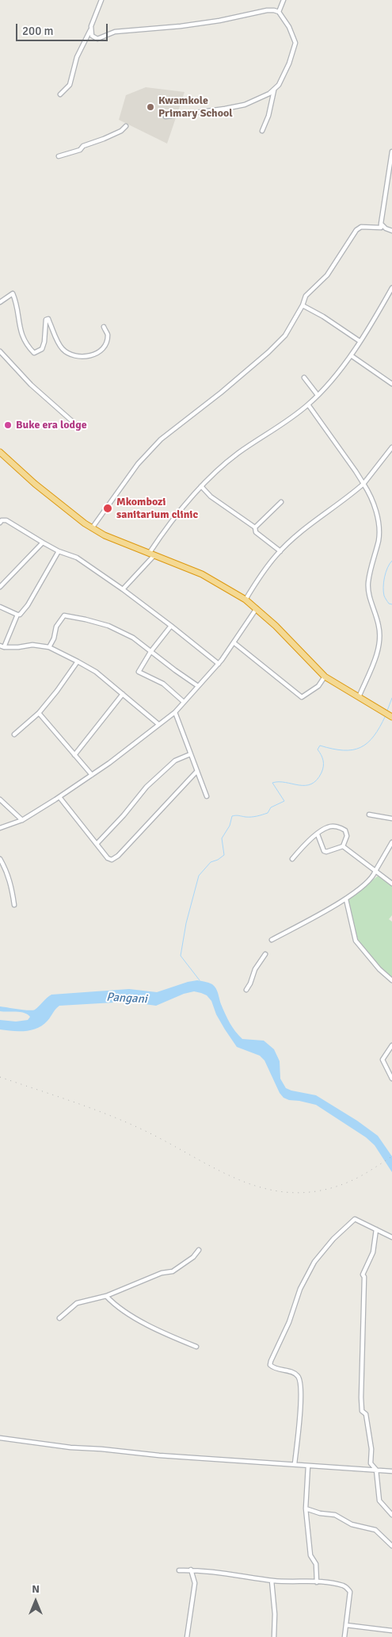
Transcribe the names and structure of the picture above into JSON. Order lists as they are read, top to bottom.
{
  "water": ["Pangani"],
  "places": ["Kwamkole Primary School", "Buke era lodge", "Mkombozi sanitarium clinic"],
  "scale_bar": "200 m",
  "north": "top"
}
